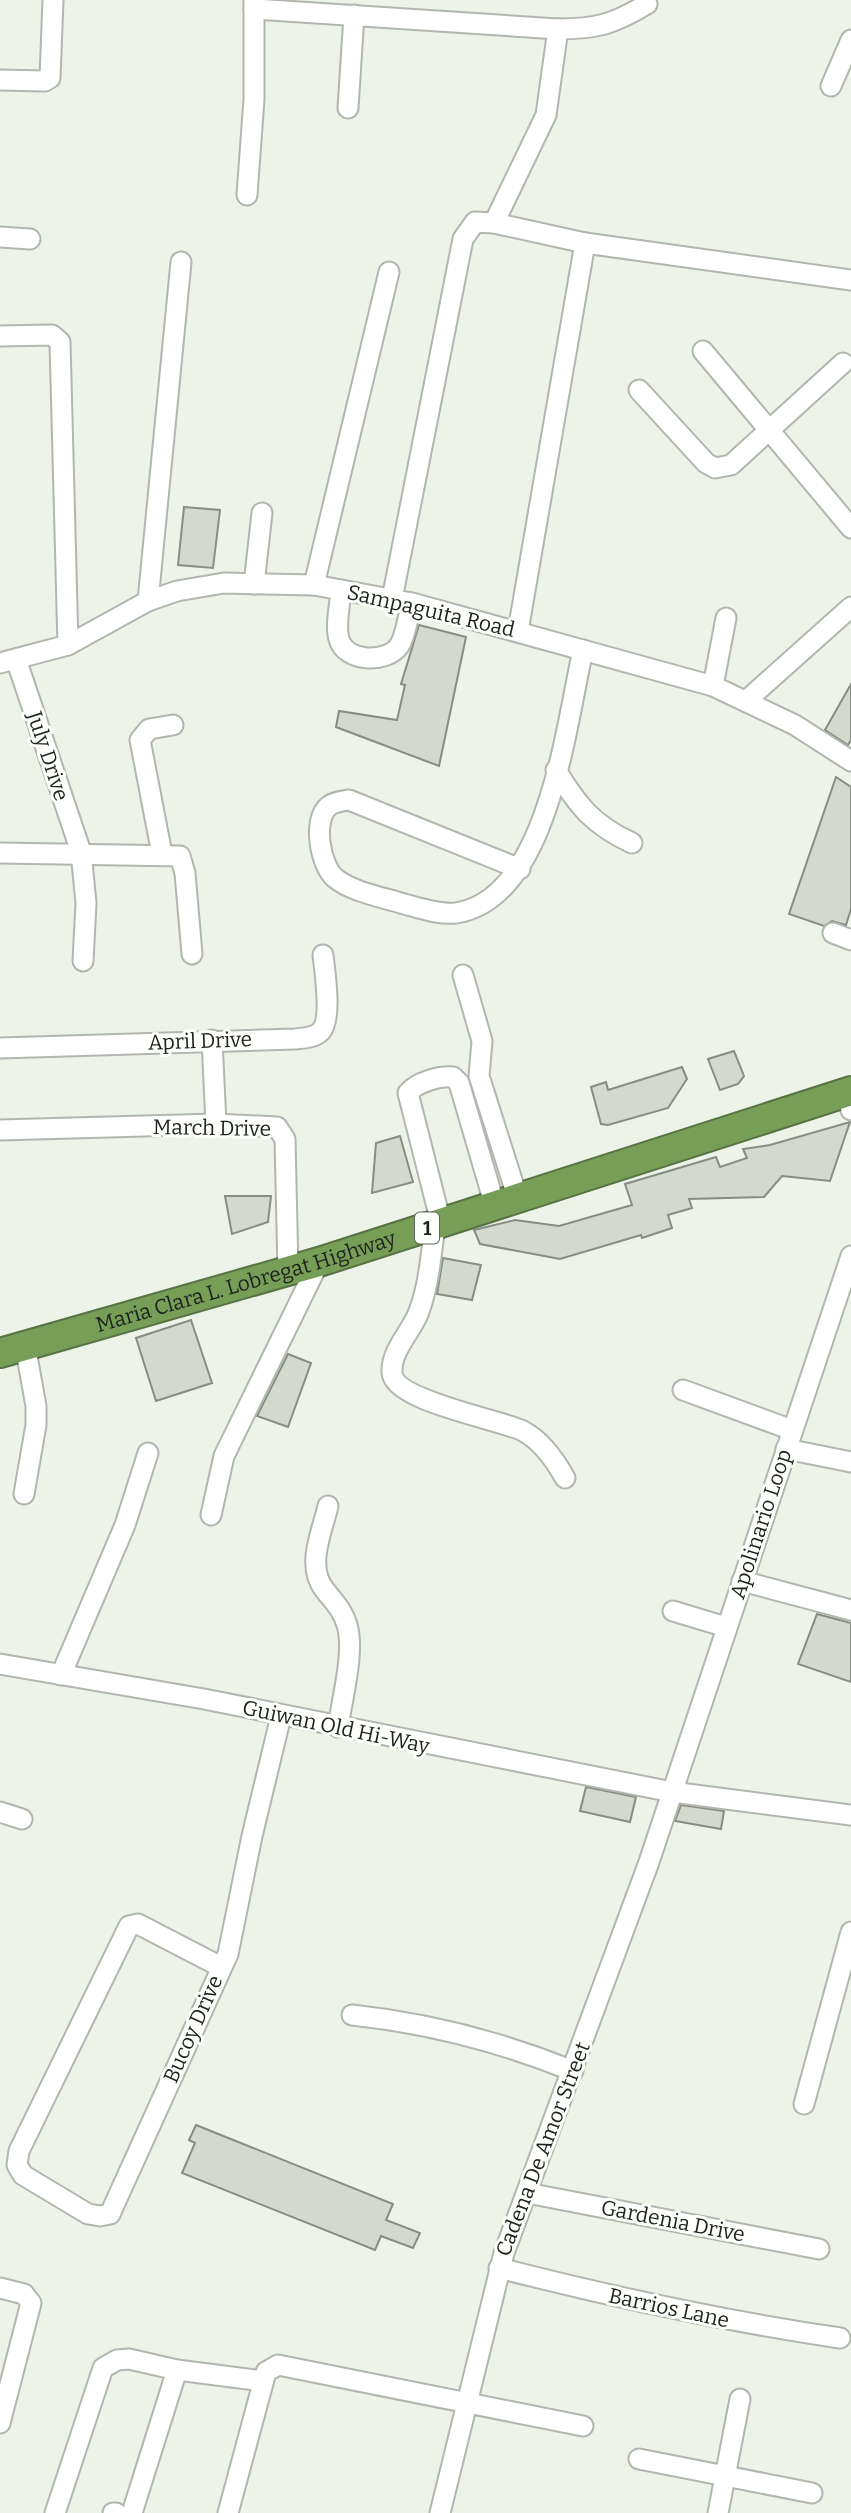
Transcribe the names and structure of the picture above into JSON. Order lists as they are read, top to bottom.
{
  "streets": {
    "highway": ["1", "Maria Clara L. Lobregat Highway"],
    "street": [
      "Sampaguita Road",
      "July Drive",
      "April Drive",
      "March Drive",
      "Apolinario Loop",
      "Guiwan Old Hi-Way",
      "Bucoy Drive",
      "Cadena De Amor Street",
      "Gardenia Drive",
      "Barrios Lane"
    ]
  },
  "crossings": [
    ["Sampaguita Road", "July Drive"],
    ["March Drive", "Maria Clara L. Lobregat Highway"],
    ["Apolinario Loop", "Guiwan Old Hi-Way"],
    ["Apolinario Loop", "Cadena De Amor Street"],
    ["Guiwan Old Hi-Way", "Bucoy Drive"],
    ["Guiwan Old Hi-Way", "Cadena De Amor Street"],
    ["Cadena De Amor Street", "Gardenia Drive"],
    ["Cadena De Amor Street", "Barrios Lane"]
  ]
}
